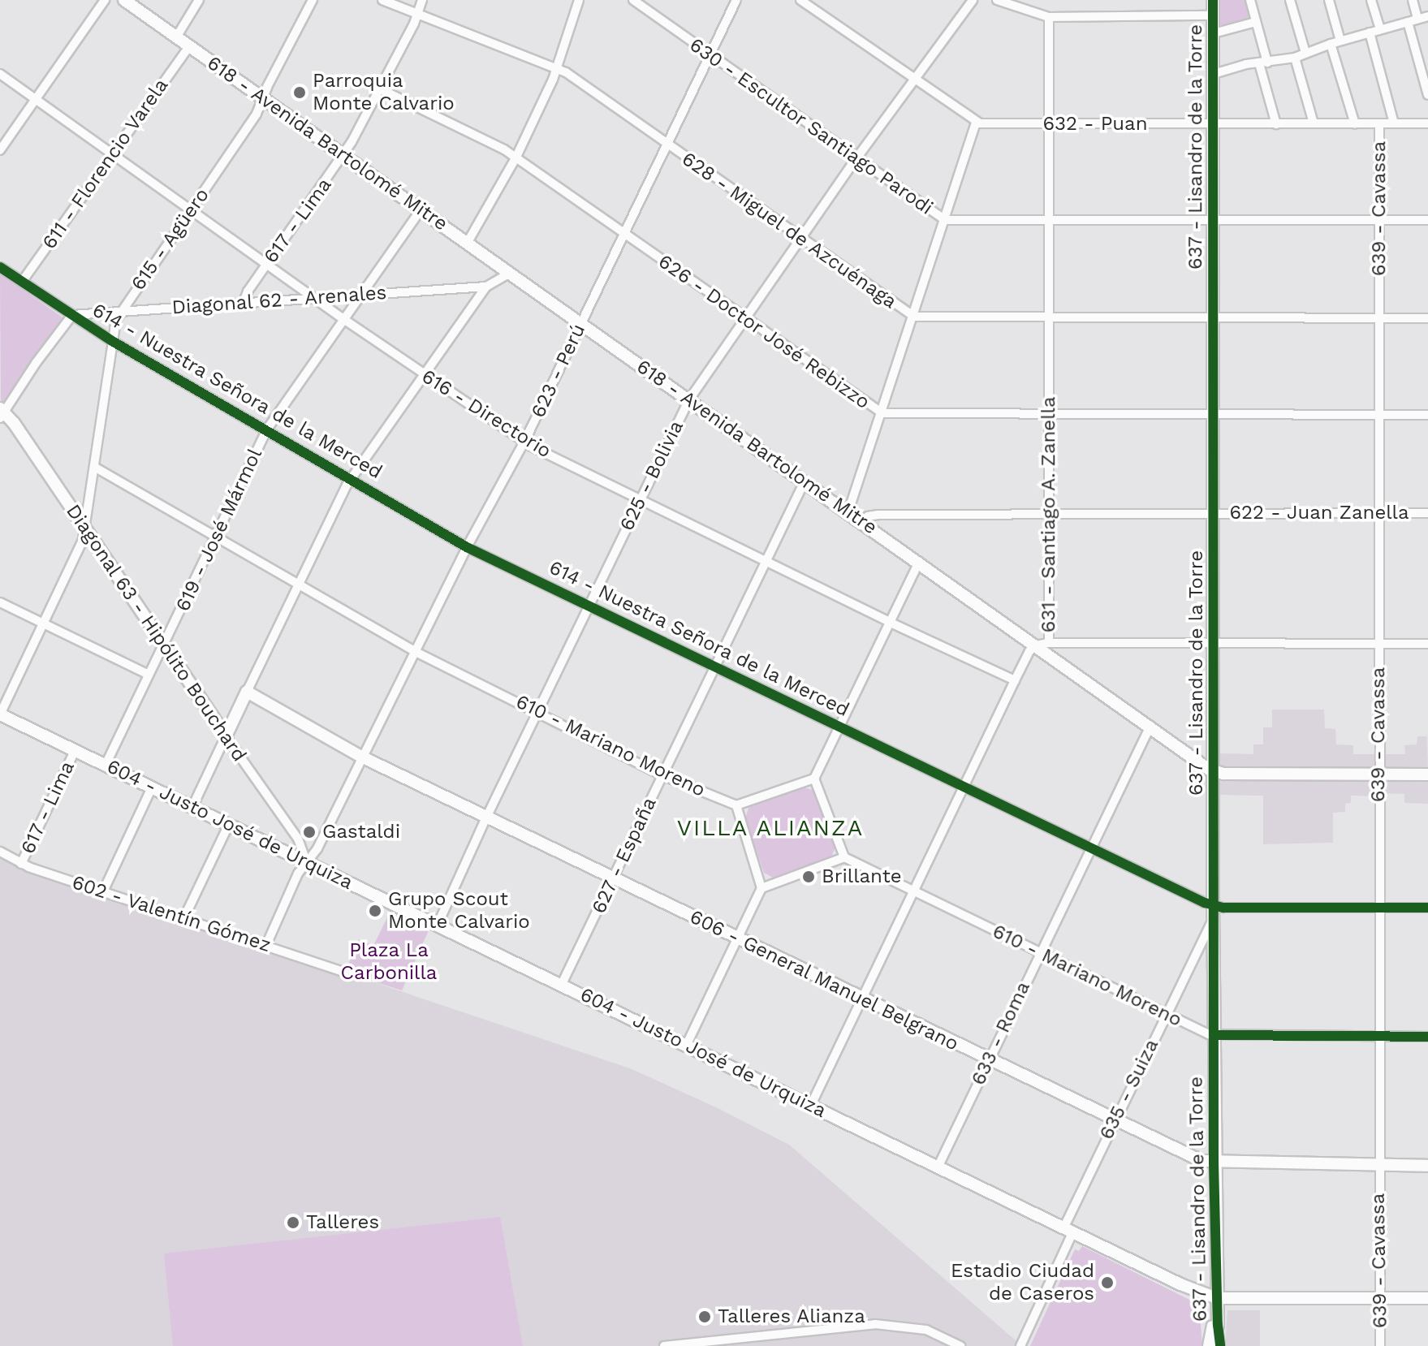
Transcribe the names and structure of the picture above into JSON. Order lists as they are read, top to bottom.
{
  "streets": {
    "main road": [
      "618 - Avenida Bartolomé Mitre",
      "637 - Lisandro de la Torre",
      "Diagonal 63 - Hipólito Bouchard",
      "604 - Justo José de Urquiza",
      "606 - General Manuel Belgrano"
    ],
    "street": [
      "632 - Puan",
      "630 - Escultor Santiago Parodi",
      "611 - Florencio Varela",
      "639 - Cavassa",
      "617 - Lima",
      "628 - Miguel de Azcuénaga",
      "615 - Agüero",
      "Diagonal 62 - Arenales",
      "626 - Doctor José Rebizzo",
      "623 - Perú",
      "614 - Nuestra Señora de la Merced",
      "616 - Directorio",
      "625 - Bolivia",
      "622 - Juan Zanella",
      "631 - Santiago A. Zanella",
      "619 - José Mármol",
      "610 - Mariano Moreno",
      "627 - España",
      "602 - Valentín Gómez",
      "633 - Roma",
      "635 - Suiza"
    ]
  },
  "crossings": [
    ["632 - Puan", "637 - Lisandro de la Torre"],
    ["632 - Puan", "639 - Cavassa"],
    ["632 - Puan", "631 - Santiago A. Zanella"],
    ["630 - Escultor Santiago Parodi", "637 - Lisandro de la Torre"],
    ["630 - Escultor Santiago Parodi", "639 - Cavassa"],
    ["630 - Escultor Santiago Parodi", "623 - Perú"],
    ["630 - Escultor Santiago Parodi", "625 - Bolivia"],
    ["630 - Escultor Santiago Parodi", "631 - Santiago A. Zanella"],
    ["618 - Avenida Bartolomé Mitre", "637 - Lisandro de la Torre"],
    ["618 - Avenida Bartolomé Mitre", "611 - Florencio Varela"],
    ["618 - Avenida Bartolomé Mitre", "617 - Lima"],
    ["618 - Avenida Bartolomé Mitre", "615 - Agüero"],
    ["618 - Avenida Bartolomé Mitre", "623 - Perú"],
    ["618 - Avenida Bartolomé Mitre", "625 - Bolivia"],
    ["618 - Avenida Bartolomé Mitre", "622 - Juan Zanella"],
    ["618 - Avenida Bartolomé Mitre", "631 - Santiago A. Zanella"],
    ["618 - Avenida Bartolomé Mitre", "619 - José Mármol"],
    ["618 - Avenida Bartolomé Mitre", "627 - España"],
    ["618 - Avenida Bartolomé Mitre", "633 - Roma"],
    ["637 - Lisandro de la Torre", "628 - Miguel de Azcuénaga"],
    ["637 - Lisandro de la Torre", "626 - Doctor José Rebizzo"],
    ["637 - Lisandro de la Torre", "614 - Nuestra Señora de la Merced"],
    ["637 - Lisandro de la Torre", "622 - Juan Zanella"],
    ["637 - Lisandro de la Torre", "610 - Mariano Moreno"],
    ["637 - Lisandro de la Torre", "604 - Justo José de Urquiza"],
    ["637 - Lisandro de la Torre", "606 - General Manuel Belgrano"],
    ["637 - Lisandro de la Torre", "635 - Suiza"],
    ["611 - Florencio Varela", "614 - Nuestra Señora de la Merced"],
    ["611 - Florencio Varela", "616 - Directorio"],
    ["639 - Cavassa", "628 - Miguel de Azcuénaga"],
    ["639 - Cavassa", "626 - Doctor José Rebizzo"],
    ["639 - Cavassa", "614 - Nuestra Señora de la Merced"],
    ["639 - Cavassa", "622 - Juan Zanella"],
    ["639 - Cavassa", "610 - Mariano Moreno"],
    ["639 - Cavassa", "604 - Justo José de Urquiza"],
    ["639 - Cavassa", "606 - General Manuel Belgrano"],
    ["617 - Lima", "628 - Miguel de Azcuénaga"],
    ["617 - Lima", "Diagonal 62 - Arenales"],
    ["617 - Lima", "626 - Doctor José Rebizzo"],
    ["617 - Lima", "616 - Directorio"],
    ["617 - Lima", "604 - Justo José de Urquiza"],
    ["617 - Lima", "602 - Valentín Gómez"],
    ["628 - Miguel de Azcuénaga", "623 - Perú"],
    ["628 - Miguel de Azcuénaga", "625 - Bolivia"],
    ["628 - Miguel de Azcuénaga", "631 - Santiago A. Zanella"],
    ["615 - Agüero", "Diagonal 62 - Arenales"],
    ["615 - Agüero", "614 - Nuestra Señora de la Merced"],
    ["615 - Agüero", "616 - Directorio"],
    ["615 - Agüero", "Diagonal 63 - Hipólito Bouchard"],
    ["615 - Agüero", "610 - Mariano Moreno"],
    ["615 - Agüero", "604 - Justo José de Urquiza"],
    ["Diagonal 62 - Arenales", "614 - Nuestra Señora de la Merced"],
    ["Diagonal 62 - Arenales", "616 - Directorio"],
    ["Diagonal 62 - Arenales", "619 - José Mármol"],
    ["626 - Doctor José Rebizzo", "623 - Perú"],
    ["626 - Doctor José Rebizzo", "625 - Bolivia"],
    ["626 - Doctor José Rebizzo", "631 - Santiago A. Zanella"],
    ["623 - Perú", "614 - Nuestra Señora de la Merced"],
    ["623 - Perú", "616 - Directorio"],
    ["623 - Perú", "Diagonal 63 - Hipólito Bouchard"],
    ["623 - Perú", "610 - Mariano Moreno"],
    ["623 - Perú", "604 - Justo José de Urquiza"],
    ["623 - Perú", "602 - Valentín Gómez"],
    ["623 - Perú", "606 - General Manuel Belgrano"],
    ["614 - Nuestra Señora de la Merced", "625 - Bolivia"],
    ["614 - Nuestra Señora de la Merced", "631 - Santiago A. Zanella"],
    ["614 - Nuestra Señora de la Merced", "619 - José Mármol"],
    ["614 - Nuestra Señora de la Merced", "627 - España"],
    ["614 - Nuestra Señora de la Merced", "633 - Roma"],
    ["616 - Directorio", "625 - Bolivia"],
    ["616 - Directorio", "631 - Santiago A. Zanella"],
    ["616 - Directorio", "619 - José Mármol"],
    ["616 - Directorio", "627 - España"],
    ["625 - Bolivia", "610 - Mariano Moreno"],
    ["625 - Bolivia", "604 - Justo José de Urquiza"],
    ["625 - Bolivia", "606 - General Manuel Belgrano"],
    ["622 - Juan Zanella", "631 - Santiago A. Zanella"],
    ["631 - Santiago A. Zanella", "610 - Mariano Moreno"],
    ["631 - Santiago A. Zanella", "604 - Justo José de Urquiza"],
    ["631 - Santiago A. Zanella", "606 - General Manuel Belgrano"],
    ["619 - José Mármol", "Diagonal 63 - Hipólito Bouchard"],
    ["619 - José Mármol", "610 - Mariano Moreno"],
    ["619 - José Mármol", "604 - Justo José de Urquiza"],
    ["Diagonal 63 - Hipólito Bouchard", "604 - Justo José de Urquiza"],
    ["610 - Mariano Moreno", "627 - España"],
    ["610 - Mariano Moreno", "633 - Roma"],
    ["610 - Mariano Moreno", "635 - Suiza"],
    ["604 - Justo José de Urquiza", "627 - España"],
    ["604 - Justo José de Urquiza", "633 - Roma"],
    ["604 - Justo José de Urquiza", "635 - Suiza"],
    ["627 - España", "606 - General Manuel Belgrano"],
    ["606 - General Manuel Belgrano", "633 - Roma"],
    ["606 - General Manuel Belgrano", "635 - Suiza"]
  ],
  "districts": ["VILLA ALIANZA"],
  "parks": ["Plaza La Carbonilla"],
  "places": [
    "Parroquia Monte Calvario",
    "Gastaldi",
    "Brillante",
    "Grupo Scout Monte Calvario",
    "Talleres",
    "Estadio Ciudad de Caseros",
    "Talleres Alianza"
  ]
}
